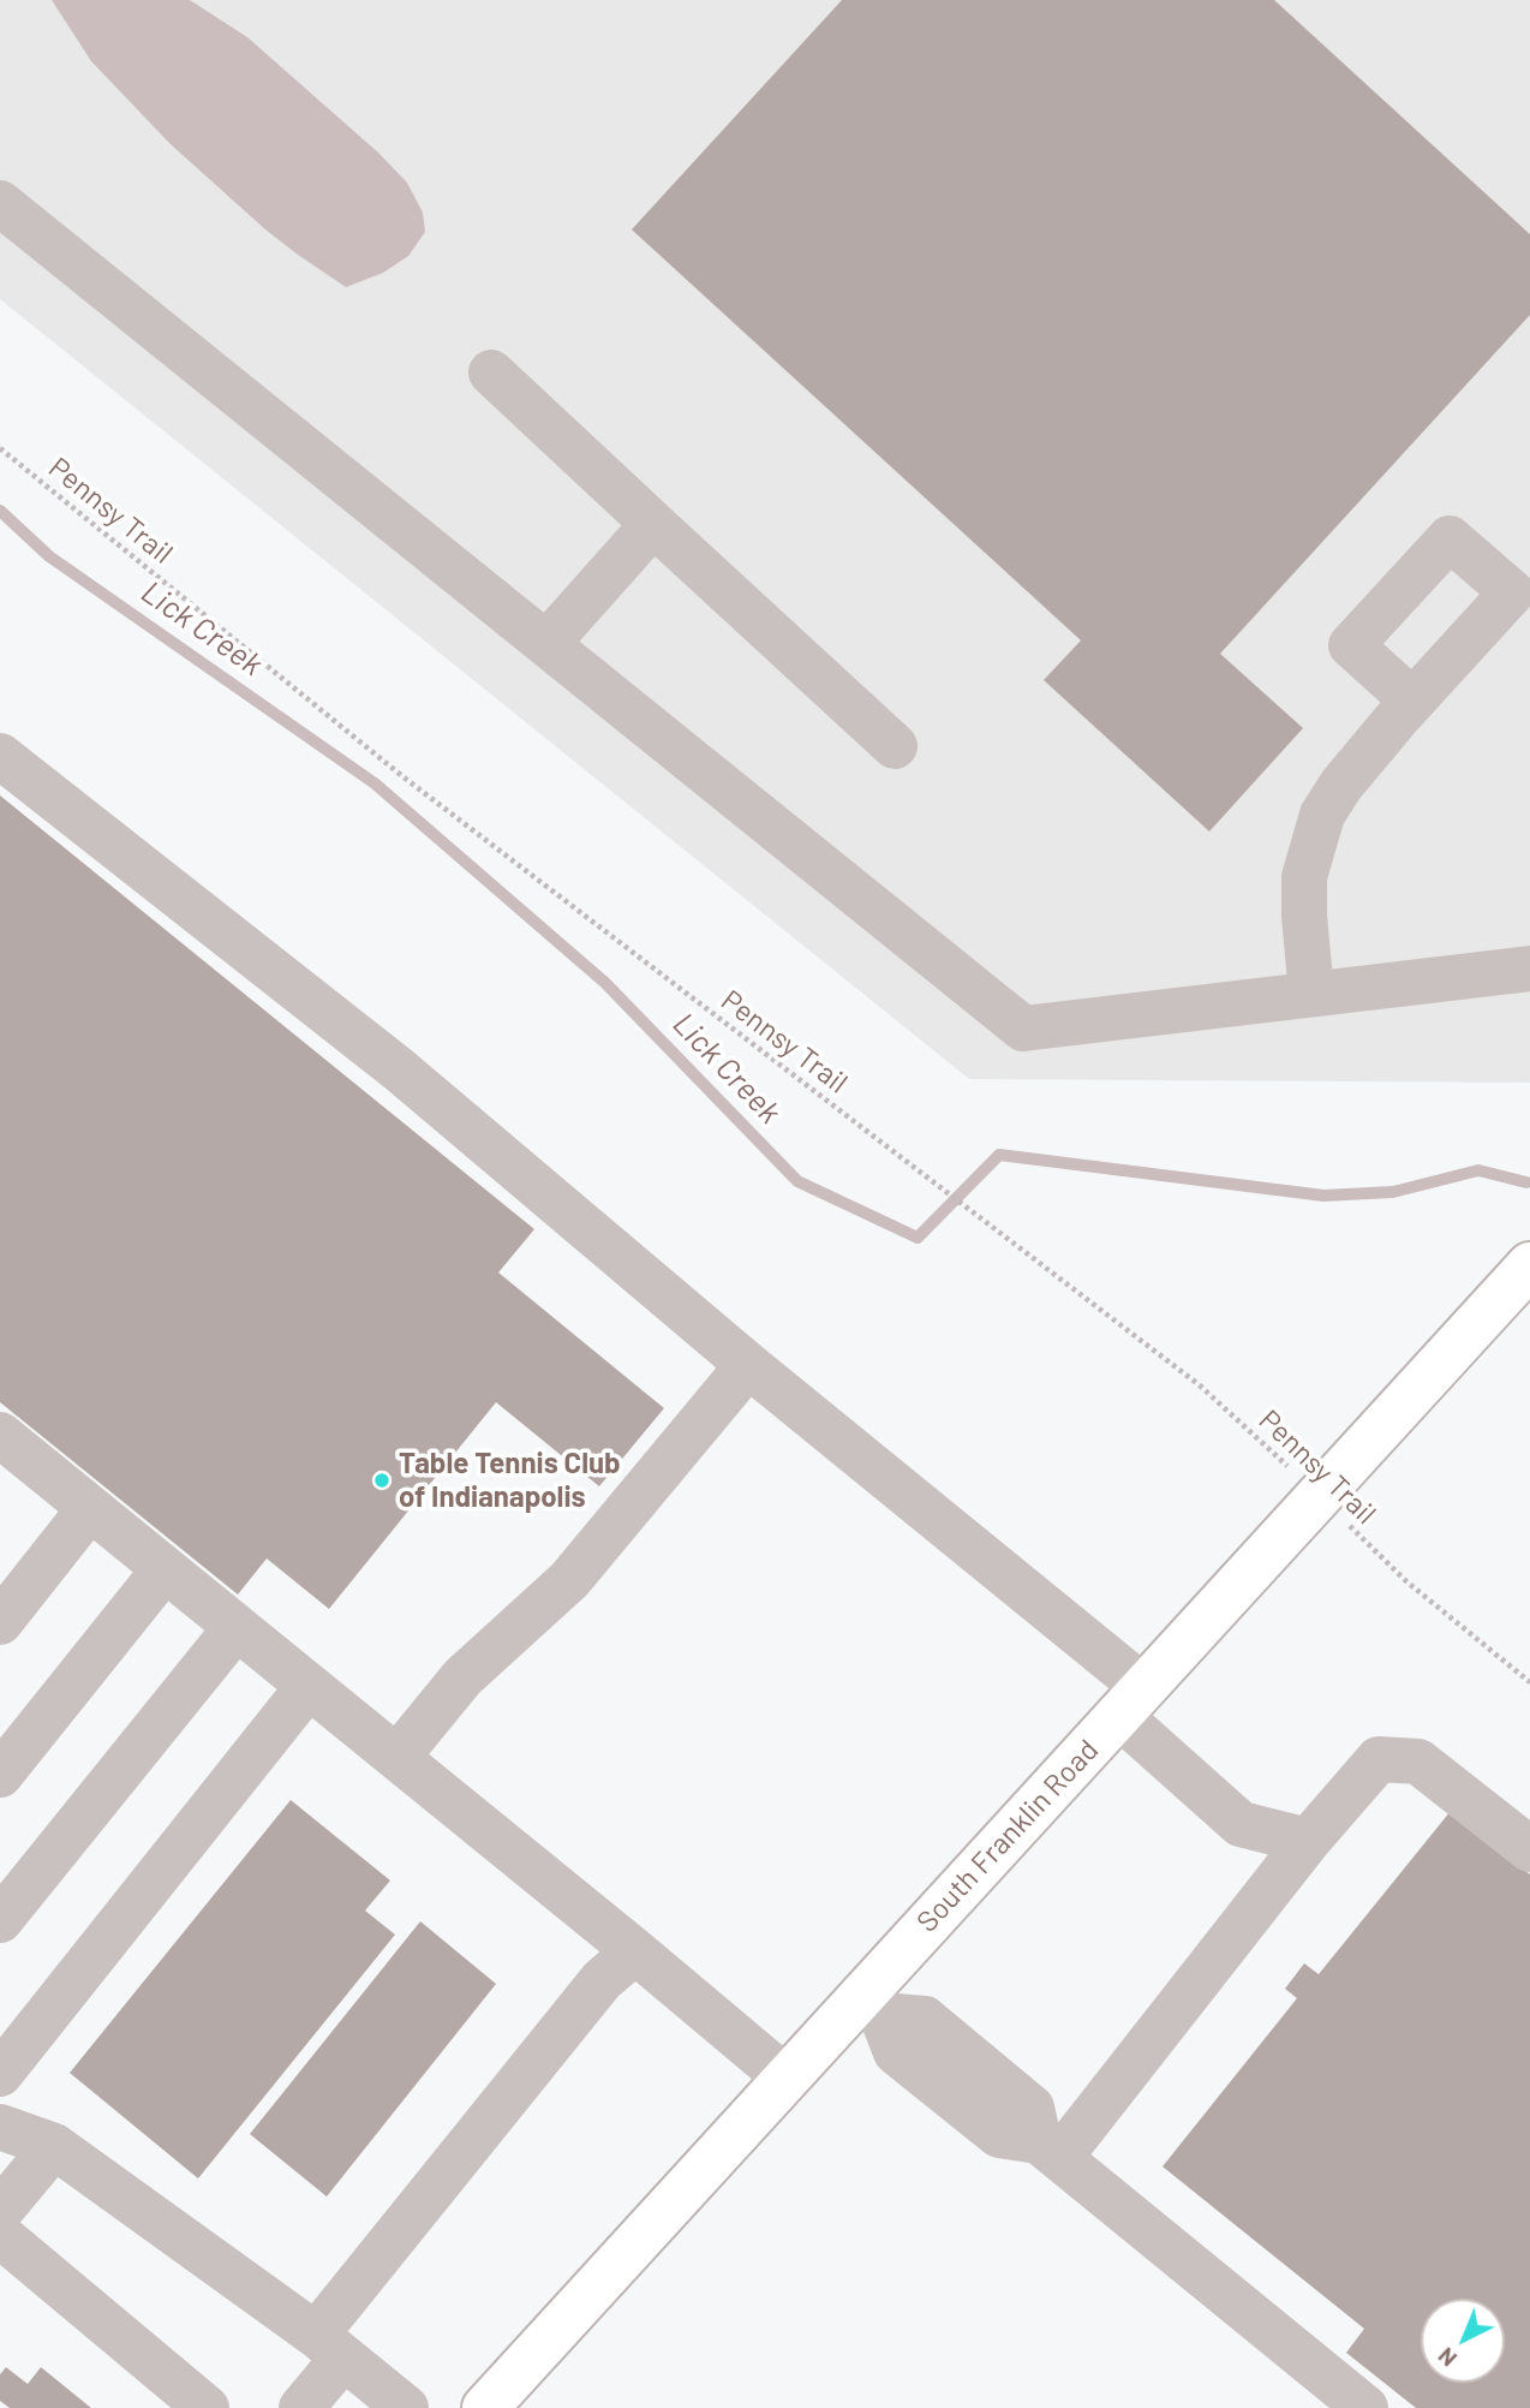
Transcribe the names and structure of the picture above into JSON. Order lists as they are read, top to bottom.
{
  "streets": {
    "main road": ["South Franklin Road"],
    "path": ["Pennsy Trail"]
  },
  "crossings": [
    ["Pennsy Trail", "South Franklin Road"]
  ],
  "water": ["Lick Creek"],
  "places": ["Table Tennis Club of Indianapolis"],
  "north": "bottom left"
}
